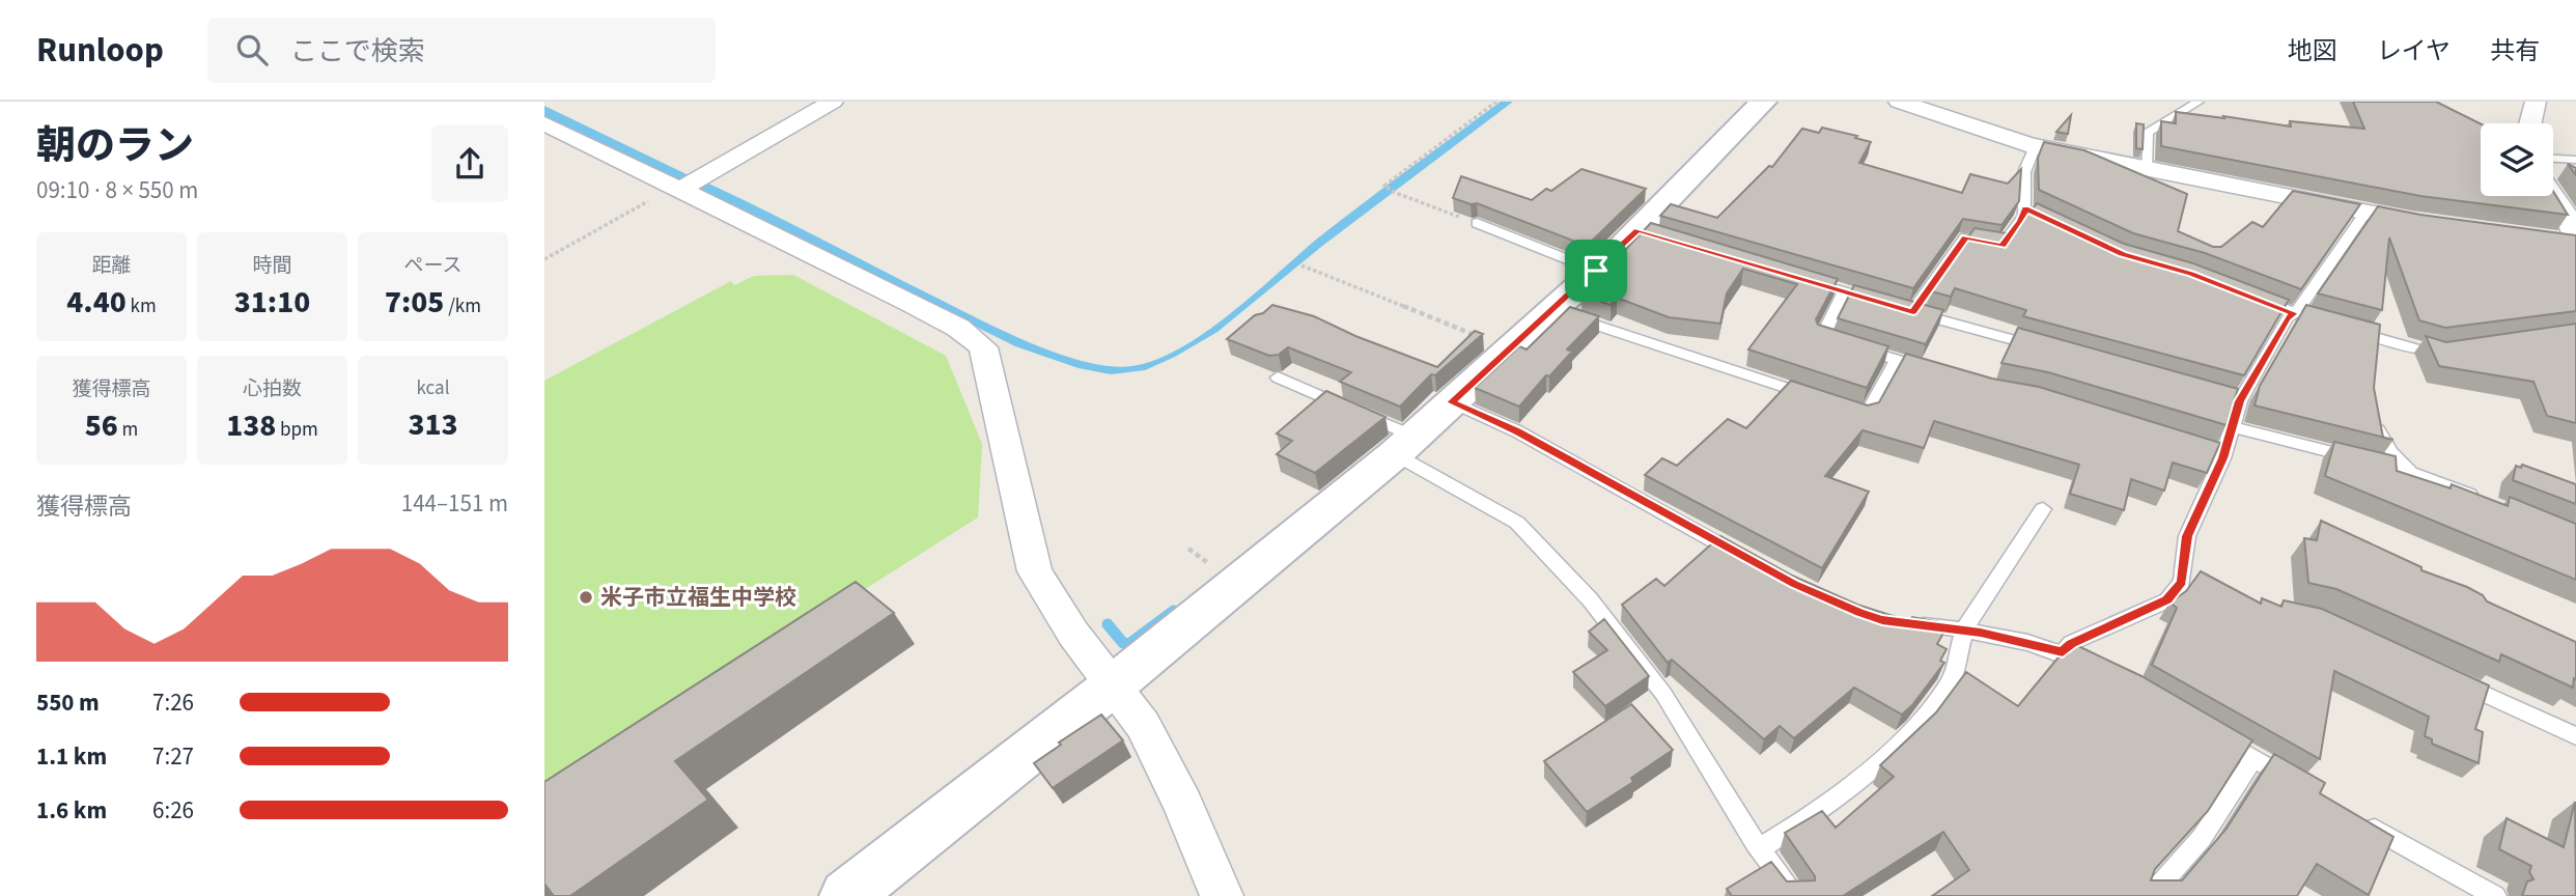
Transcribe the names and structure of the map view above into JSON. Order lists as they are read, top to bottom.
{
  "places": ["米子市立福生中学校"],
  "page": {
    "header": "Runloop",
    "search": "ここで検索",
    "nav": ["地図", "レイヤ", "共有"],
    "heading": ["朝のラン", "09:10 · 8 × 550 m"],
    "stats": [
      ["距離", "4.40 km"],
      ["時間", "31:10"],
      ["ペース", "7:05 /km"],
      ["獲得標高", "56 m"],
      ["心拍数", "138 bpm"],
      ["kcal", "313"]
    ],
    "chart": ["獲得標高", "144–151 m"],
    "list": [
      {
        "name": "550 m",
        "note": "7:26"
      },
      {
        "name": "1.1 km",
        "note": "7:27"
      },
      {
        "name": "1.6 km",
        "note": "6:26"
      }
    ]
  }
}
